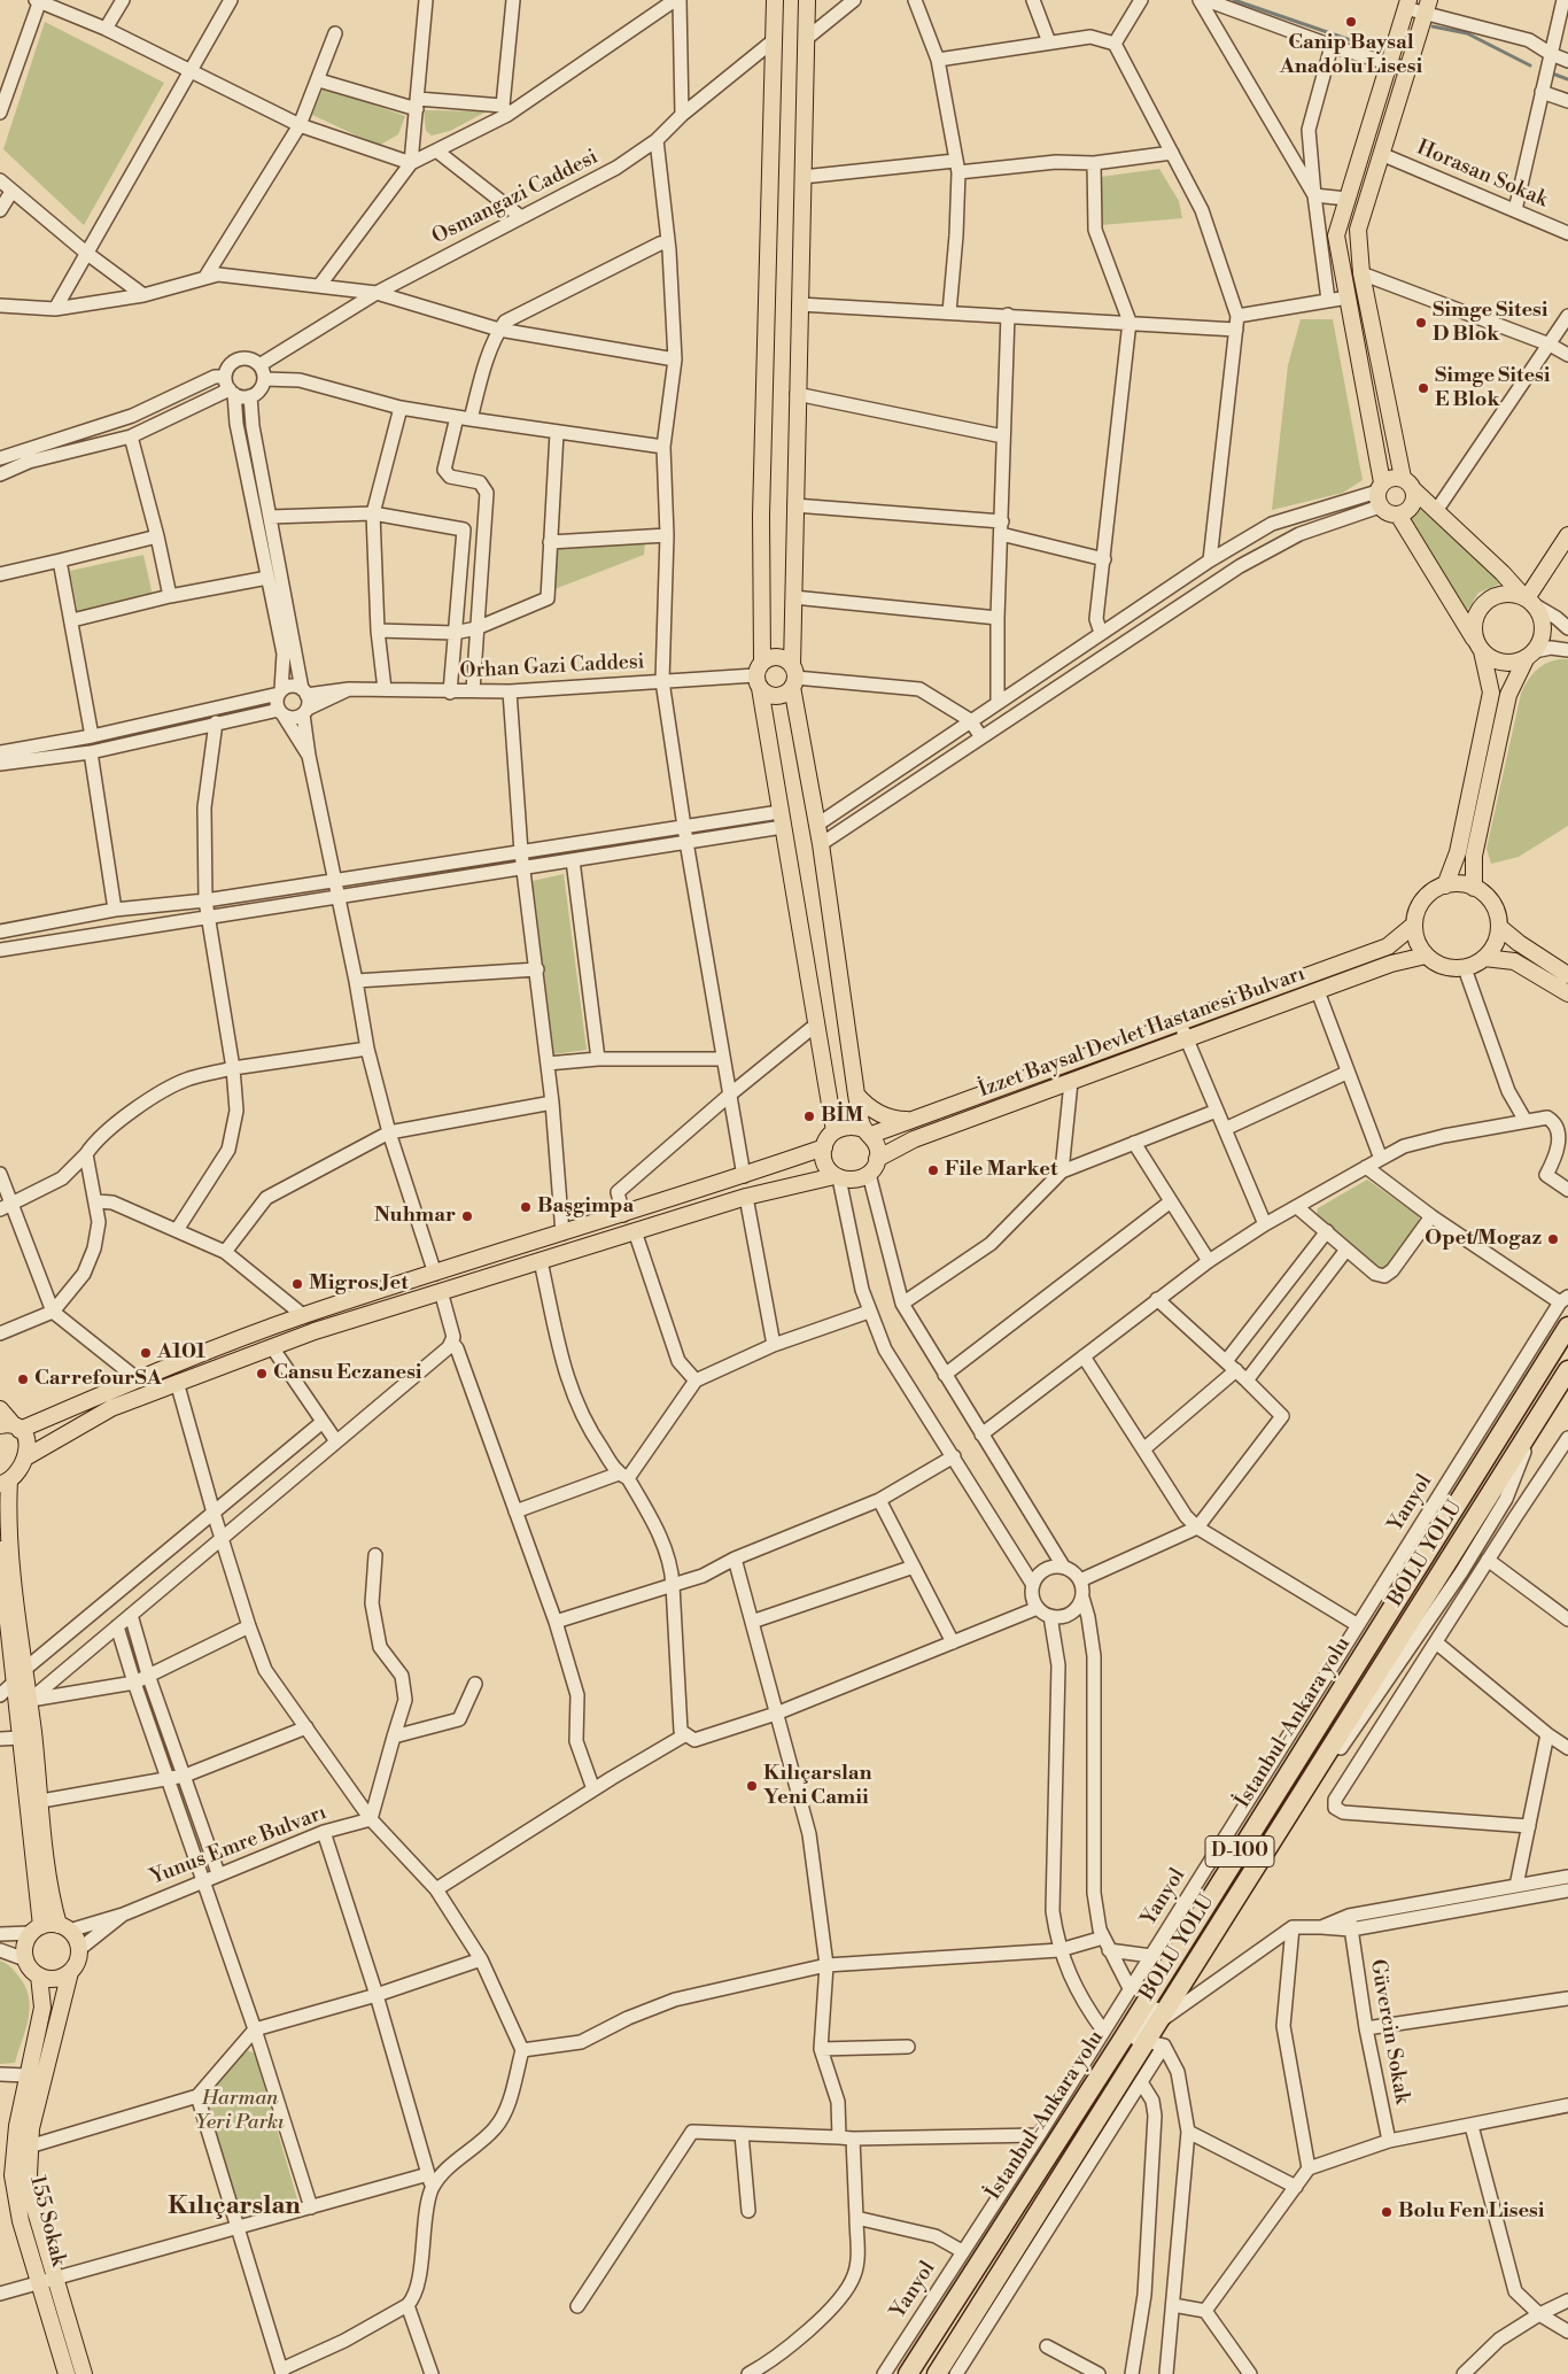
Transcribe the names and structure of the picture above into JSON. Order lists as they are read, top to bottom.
{
  "streets": {
    "highway": ["BOLU YOLU", "İstanbul-Ankara yolu", "D-100"],
    "main road": ["İzzet Baysal Devlet Hastanesi Bulvarı", "155 Sokak"],
    "street": [
      "Horasan Sokak",
      "Osmangazi Caddesi",
      "Orhan Gazi Caddesi",
      "Yanyol",
      "Yunus Emre Bulvarı",
      "Güvercin Sokak"
    ]
  },
  "districts": ["Kılıçarslan"],
  "parks": ["Harman Yeri Parkı"],
  "places": [
    "Canip Baysal Anadolu Lisesi",
    "Simge Sitesi D Blok",
    "Simge Sitesi E Blok",
    "BİM",
    "File Market",
    "Başgimpa",
    "Nuhmar",
    "Opet/Mogaz",
    "Migros Jet",
    "A101",
    "Cansu Eczanesi",
    "CarrefourSA",
    "Kılıçarslan Yeni Camii",
    "Bolu Fen Lisesi"
  ]
}
